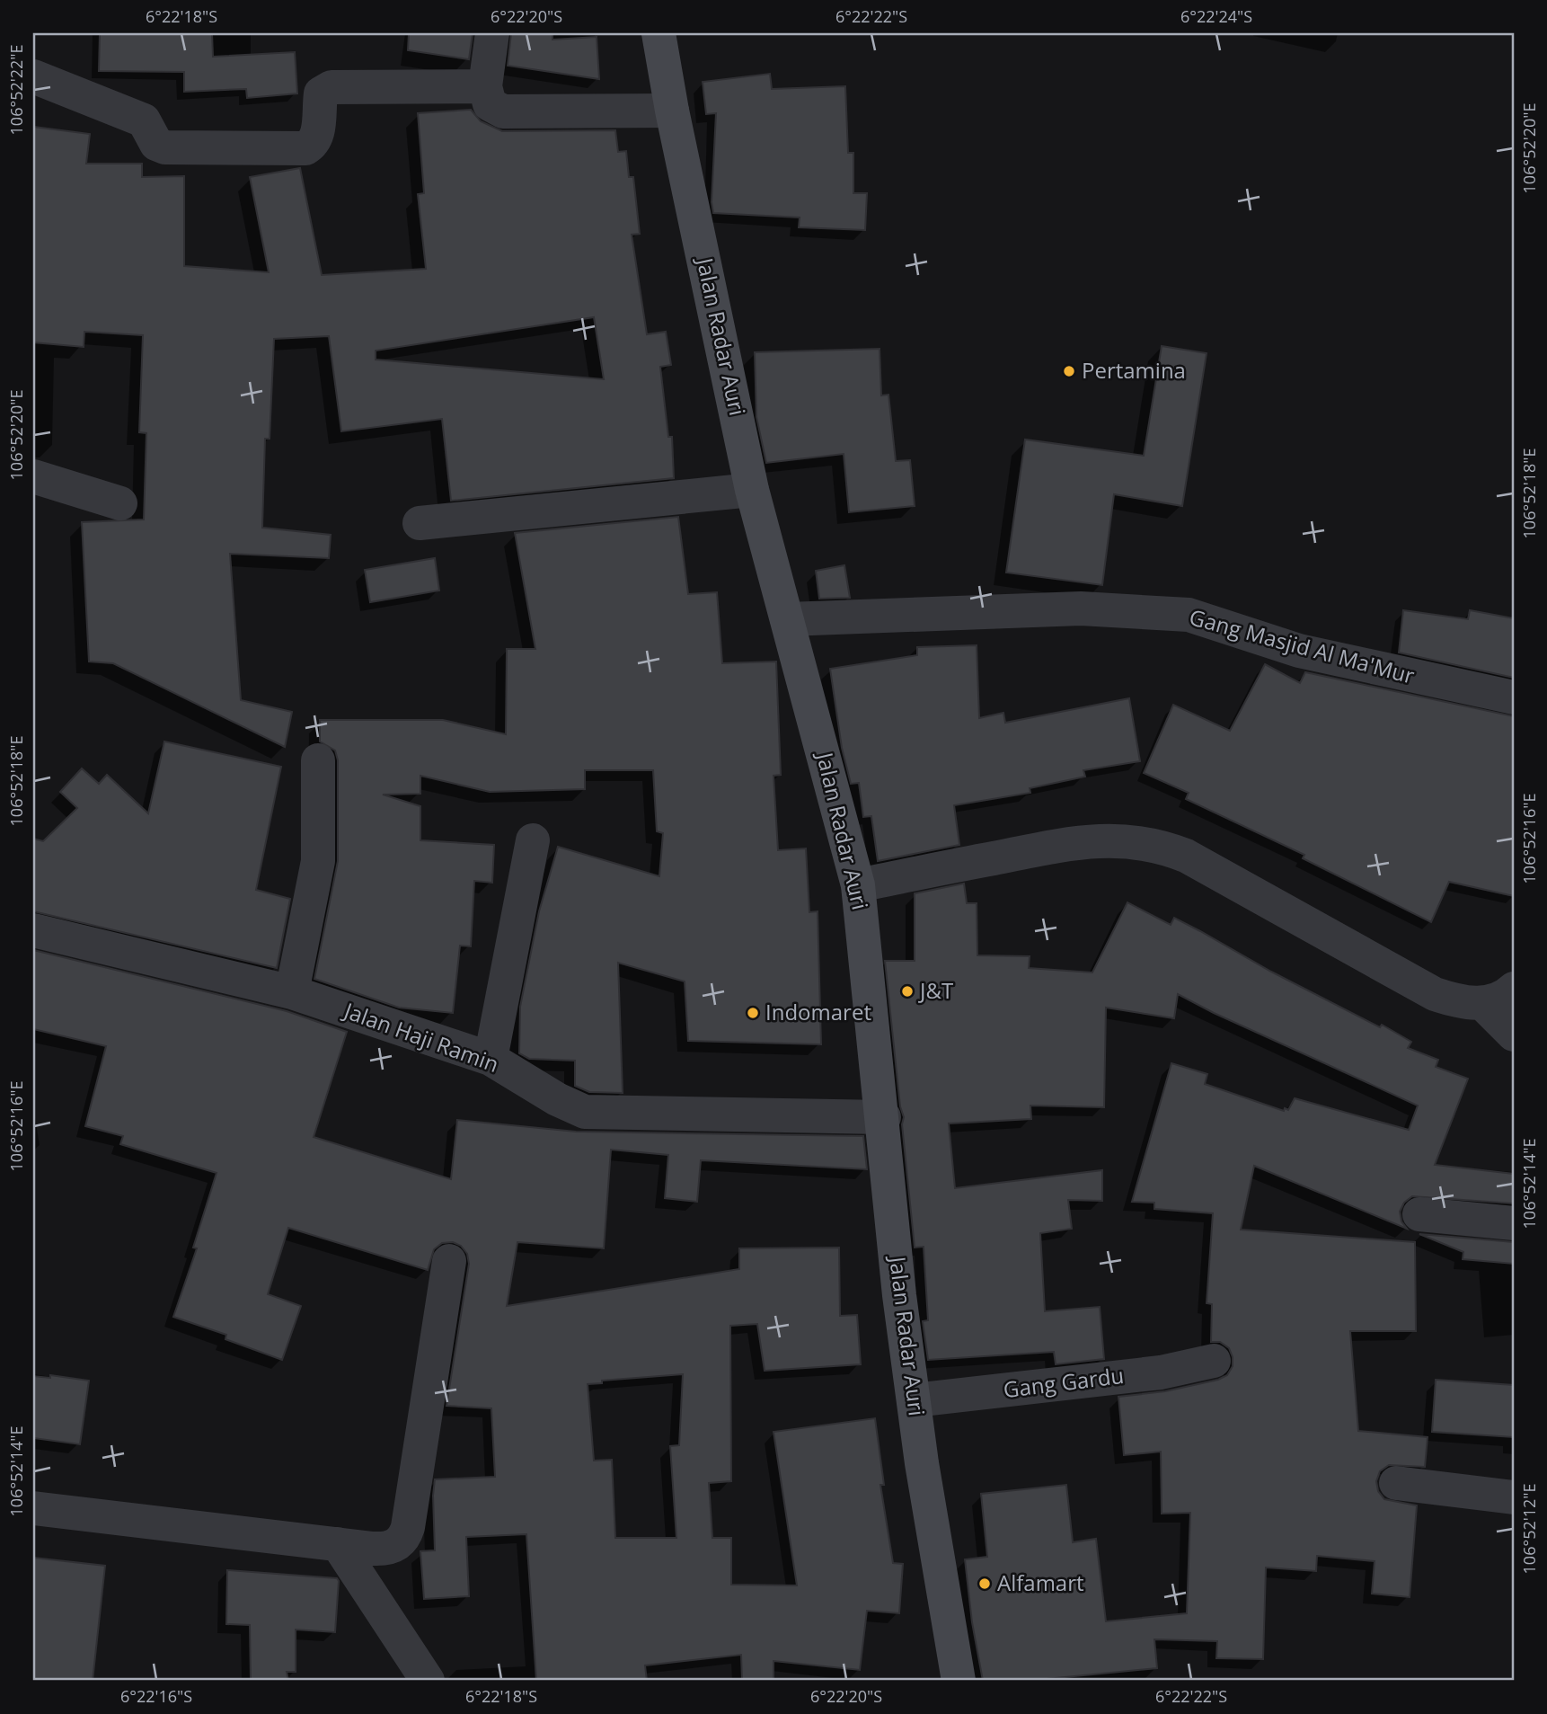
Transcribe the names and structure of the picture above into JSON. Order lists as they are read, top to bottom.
{
  "streets": {
    "main road": ["Jalan Radar Auri"],
    "street": ["Gang Masjid Al Ma'Mur", "Jalan Haji Ramin", "Gang Gardu"]
  },
  "crossings": [
    ["Jalan Radar Auri", "Gang Masjid Al Ma'Mur"],
    ["Jalan Radar Auri", "Jalan Haji Ramin"],
    ["Jalan Radar Auri", "Gang Gardu"]
  ],
  "places": [
    "Pertamina",
    "J&T",
    "Indomaret",
    "Alfamart"
  ],
  "coordinates": [
    "6°22'18\"S",
    "6°22'20\"S",
    "6°22'22\"S",
    "6°22'24\"S",
    "106°52'22\"E",
    "106°52'20\"E",
    "106°52'18\"E",
    "106°52'16\"E",
    "106°52'14\"E",
    "106°52'12\"E",
    "6°22'16\"S"
  ]
}
